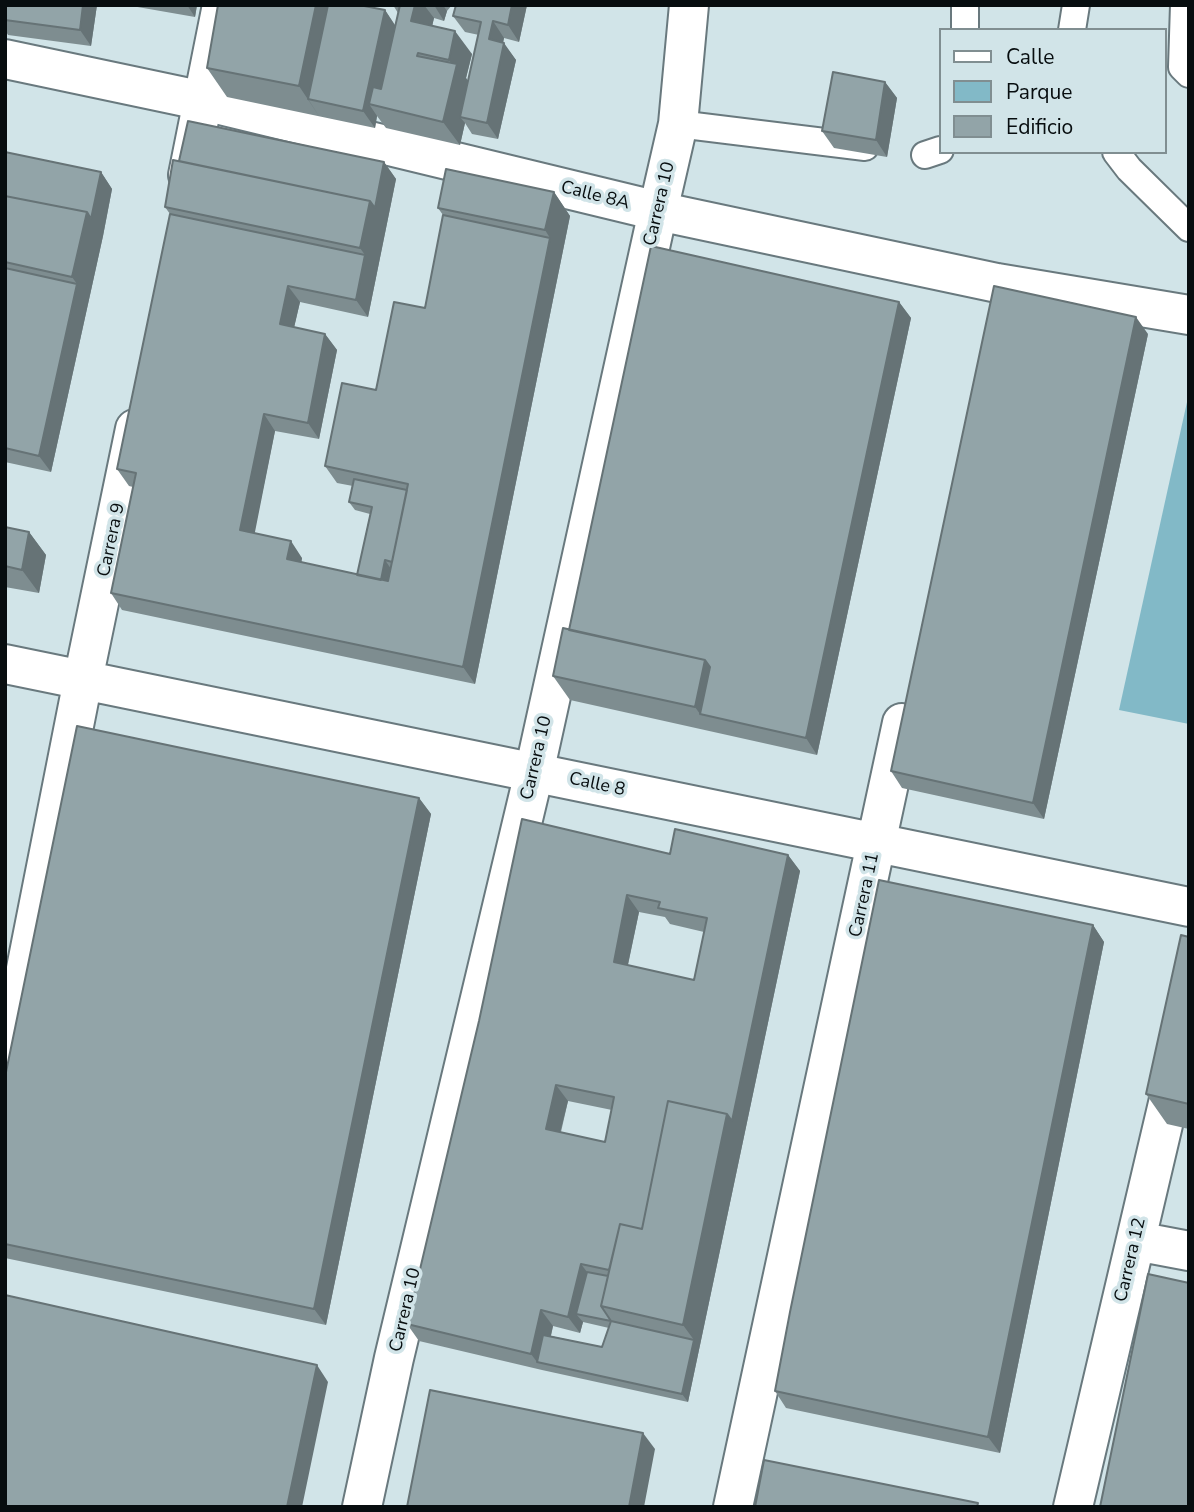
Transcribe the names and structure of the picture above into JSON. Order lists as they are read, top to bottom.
{
  "streets": {
    "street": [
      "Calle 8A",
      "Carrera 10",
      "Carrera 9",
      "Calle 8",
      "Carrera 11",
      "Carrera 12"
    ]
  },
  "crossings": [
    ["Calle 8A", "Carrera 10"],
    ["Carrera 10", "Calle 8"],
    ["Carrera 9", "Calle 8"],
    ["Calle 8", "Carrera 11"]
  ],
  "legend": ["Calle", "Parque", "Edificio"]
}
